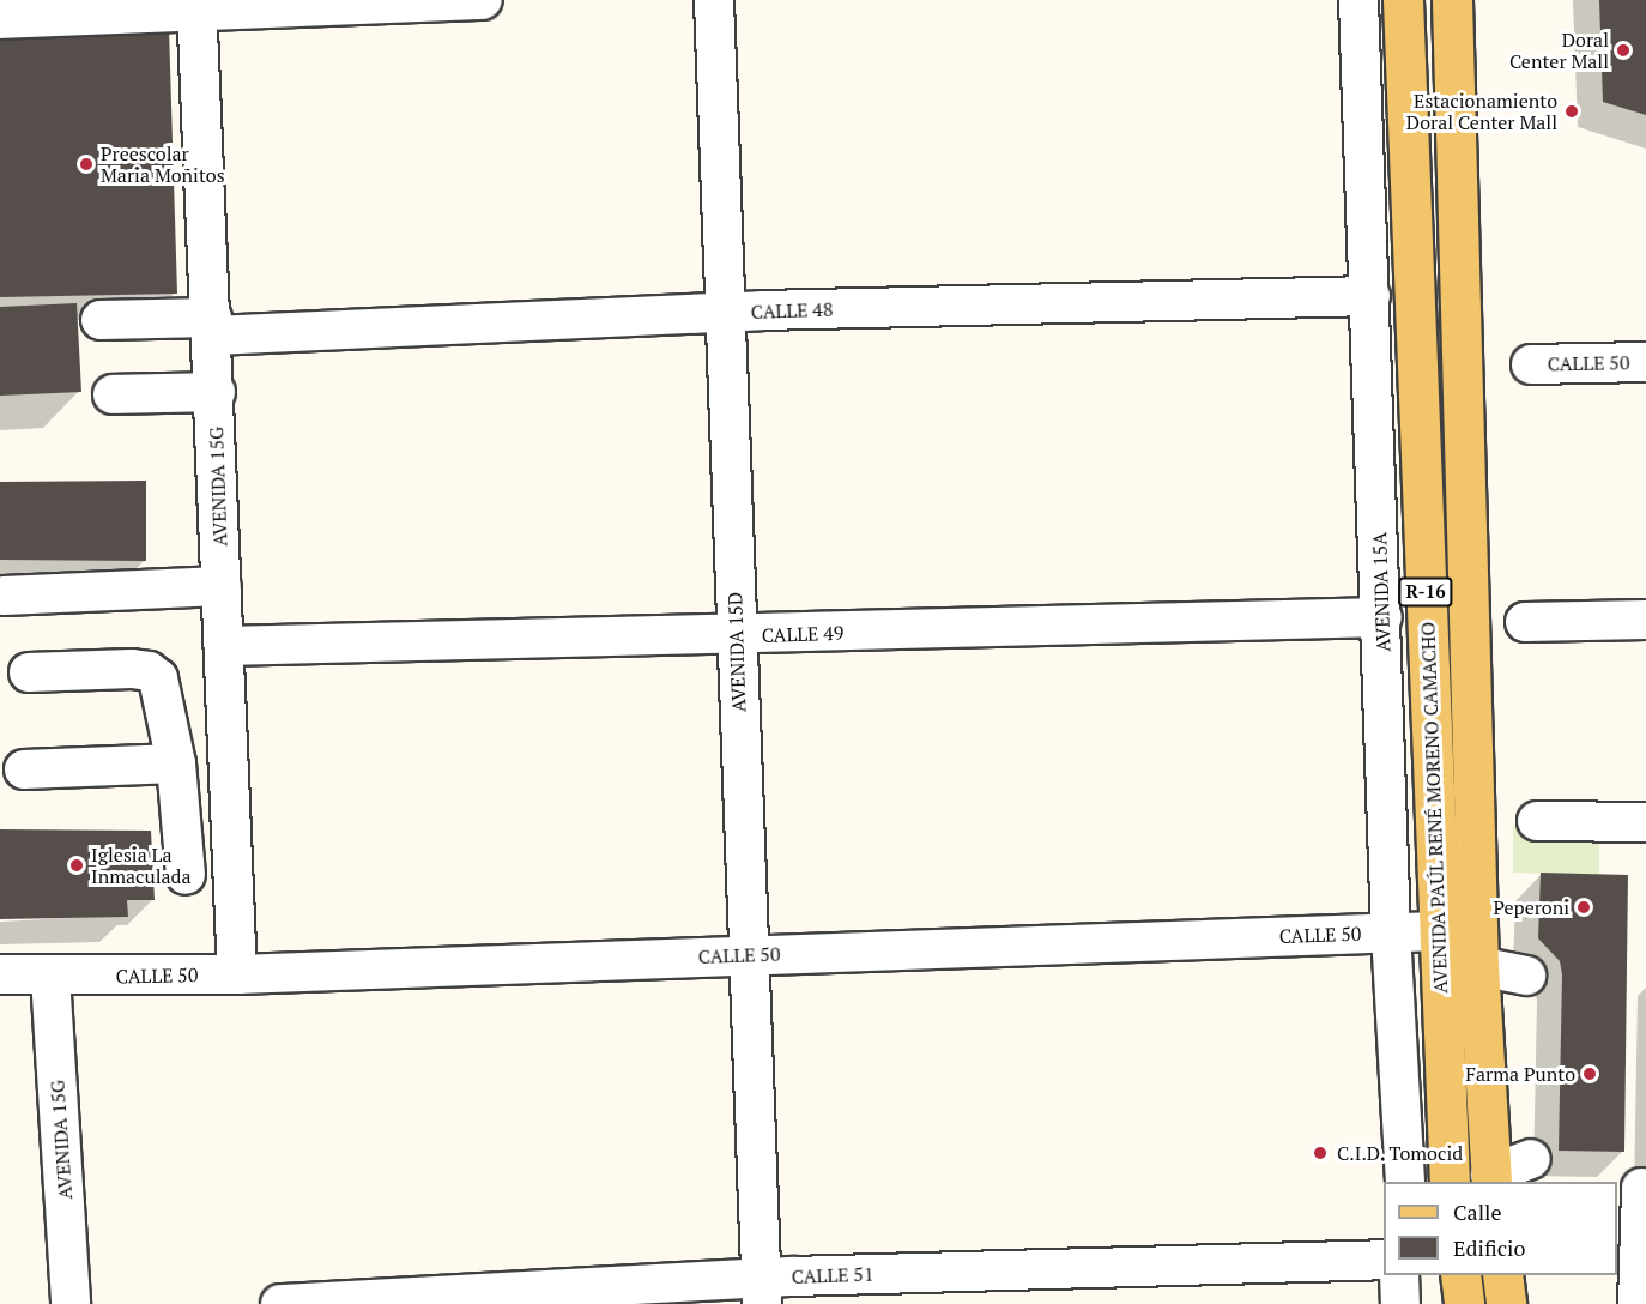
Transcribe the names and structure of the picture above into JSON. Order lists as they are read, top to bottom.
{
  "streets": {
    "main road": ["R-16", "AVENIDA PAÚL RENÉ MORENO CAMACHO"],
    "street": [
      "CALLE 48",
      "CALLE 50",
      "AVENIDA 15G",
      "AVENIDA 15A",
      "CALLE 49",
      "AVENIDA 15D",
      "CALLE 51"
    ]
  },
  "crossings": [
    ["CALLE 48", "AVENIDA 15G"],
    ["CALLE 48", "AVENIDA 15A"],
    ["CALLE 48", "AVENIDA 15D"],
    ["CALLE 50", "AVENIDA 15G"],
    ["CALLE 50", "AVENIDA 15A"],
    ["CALLE 50", "AVENIDA 15D"],
    ["CALLE 50", "AVENIDA PAÚL RENÉ MORENO CAMACHO"],
    ["AVENIDA 15G", "CALLE 49"],
    ["AVENIDA 15A", "CALLE 49"],
    ["CALLE 49", "AVENIDA 15D"],
    ["AVENIDA 15D", "CALLE 51"]
  ],
  "places": [
    "Doral Center Mall",
    "Estacionamiento Doral Center Mall",
    "Preescolar Maria Moñitos",
    "Iglesia La Inmaculada",
    "Peperoni",
    "Farma Punto",
    "C.I.D. Tomocid"
  ],
  "legend": ["Calle", "Edificio"]
}
